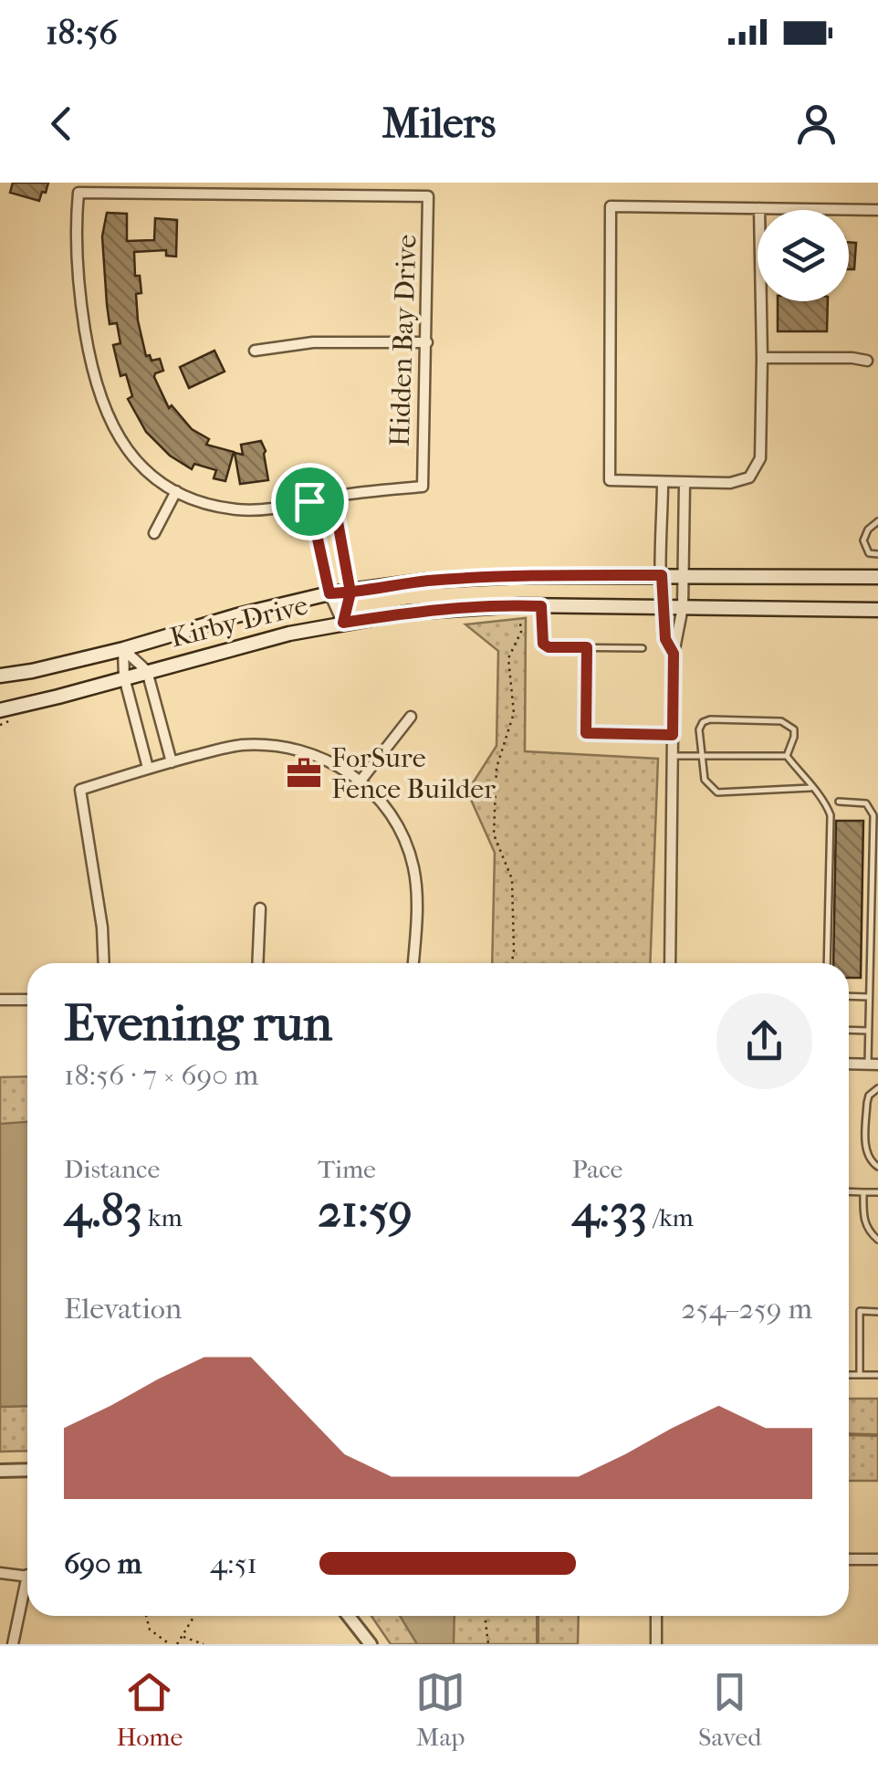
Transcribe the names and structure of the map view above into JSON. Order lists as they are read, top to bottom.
{
  "streets": {
    "main road": ["Kirby Drive"],
    "street": ["Hidden Bay Drive"]
  },
  "places": {
    "office": ["ForSure Fence Builder"]
  },
  "page": {
    "status": "18:56",
    "header": "Milers",
    "heading": ["Evening run", "18:56 · 7 × 690 m"],
    "stats": [
      ["Distance", "4.83 km"],
      ["Time", "21:59"],
      ["Pace", "4:33 /km"]
    ],
    "chart": ["Elevation", "254–259 m"],
    "list": [
      {
        "name": "690 m",
        "note": "4:51"
      }
    ],
    "tabs": ["Home", "Map", "Saved"]
  }
}
